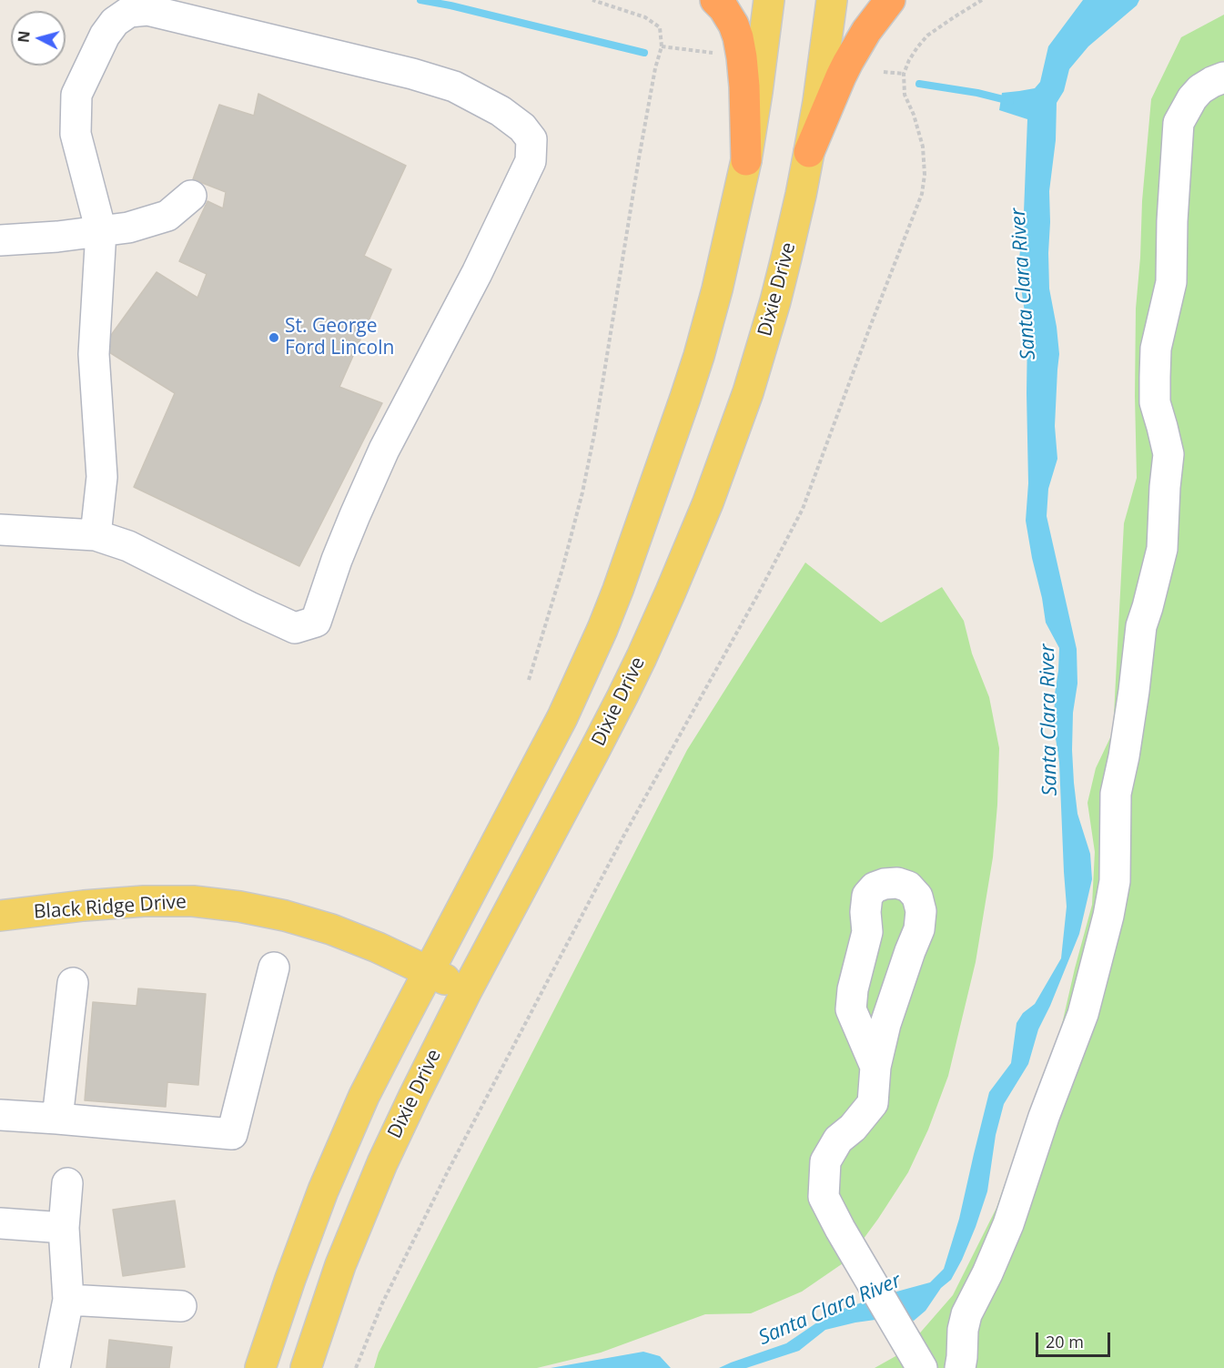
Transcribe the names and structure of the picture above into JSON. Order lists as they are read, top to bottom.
{
  "streets": {
    "main road": ["Dixie Drive", "Black Ridge Drive"]
  },
  "crossings": [
    ["Dixie Drive", "Black Ridge Drive"]
  ],
  "water": ["Santa Clara River"],
  "places": ["St. George Ford Lincoln"],
  "scale_bar": "20 m",
  "north": "left"
}
